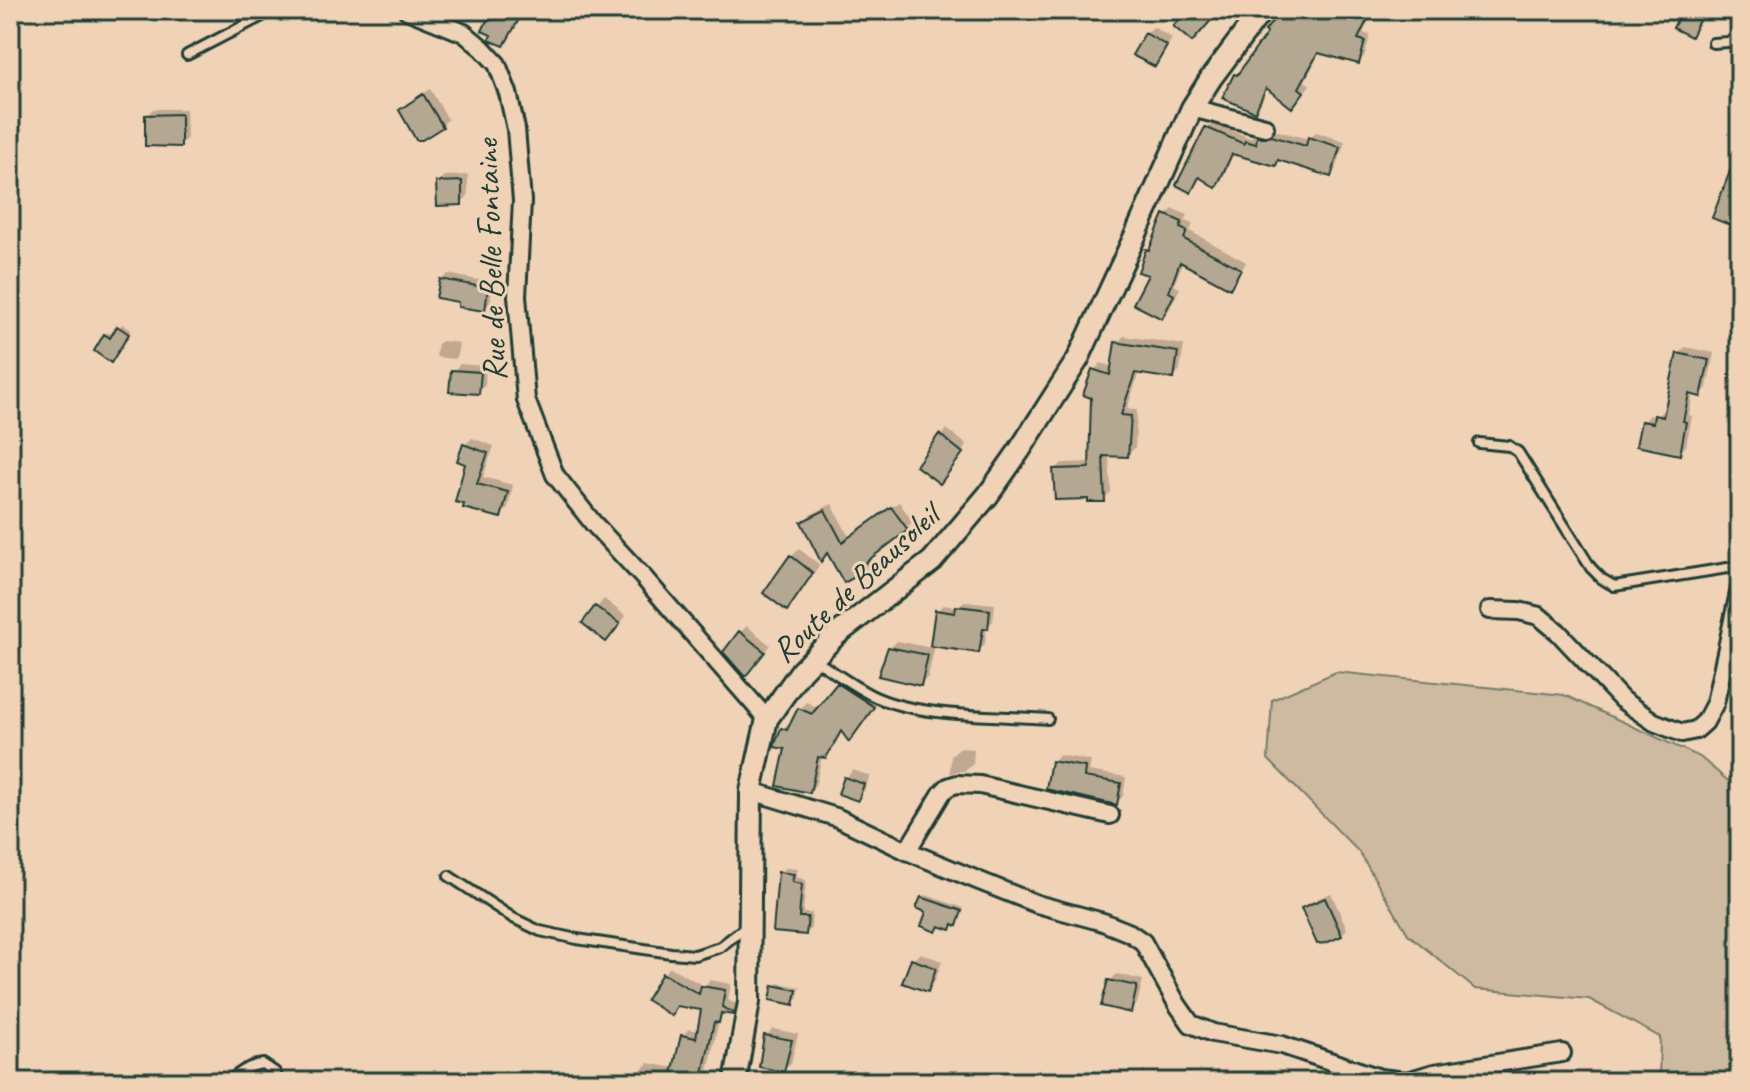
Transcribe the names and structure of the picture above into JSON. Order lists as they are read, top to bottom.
{
  "streets": {
    "street": ["Rue de Belle Fontaine", "Route de Beausoleil"]
  },
  "crossings": [
    ["Rue de Belle Fontaine", "Route de Beausoleil"]
  ]
}
